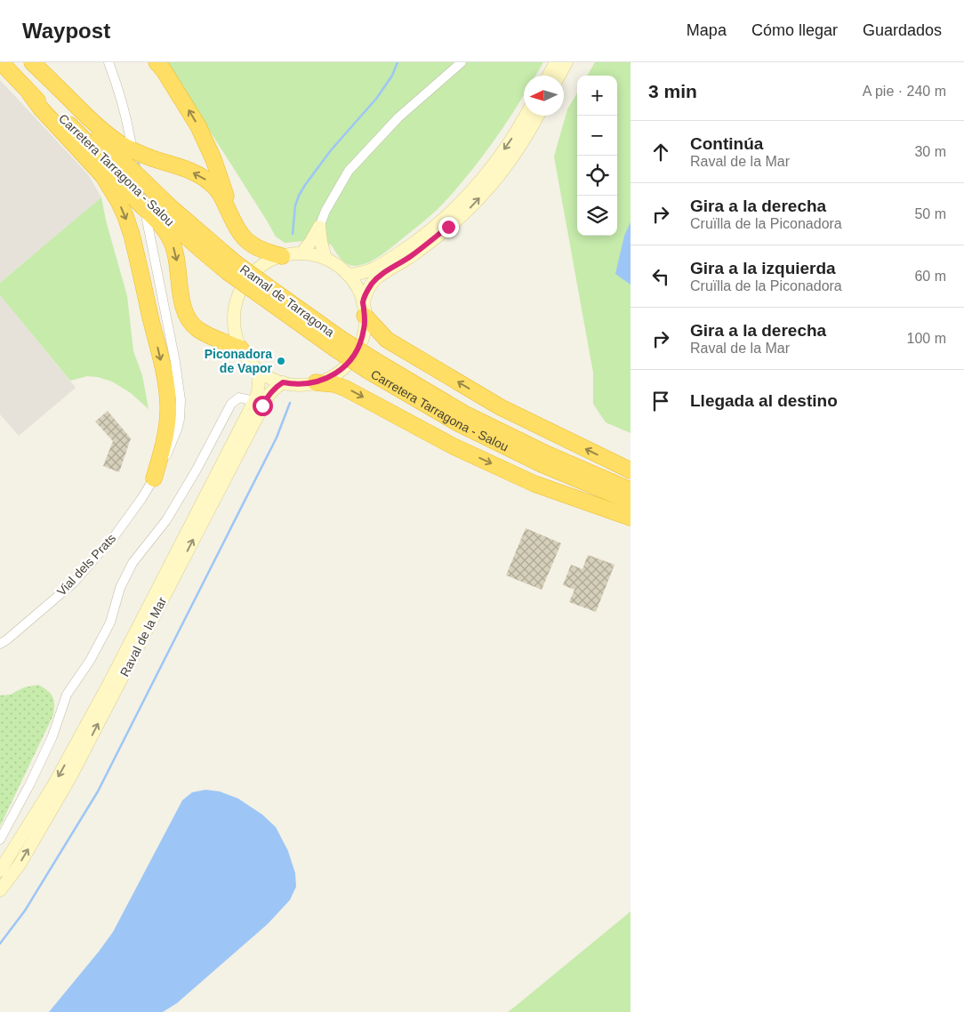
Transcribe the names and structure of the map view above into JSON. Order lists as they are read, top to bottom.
{
  "streets": {
    "highway": ["Carretera Tarragona - Salou", "Ramal de Tarragona"],
    "street": ["Vial dels Prats", "Raval de la Mar"]
  },
  "crossings": [
    ["Carretera Tarragona - Salou", "Ramal de Tarragona"]
  ],
  "places": ["Piconadora de Vapor"],
  "north": "left",
  "page": {
    "header": "Waypost",
    "nav": ["Mapa", "Cómo llegar", "Guardados"],
    "heading": ["3 min", "A pie · 240 m"],
    "map_buttons": ["+", "−"],
    "list": [
      ["Continúa", "Raval de la Mar", "30 m"],
      ["Gira a la derecha", "Cruïlla de la Piconadora", "50 m"],
      ["Gira a la izquierda", "Cruïlla de la Piconadora", "60 m"],
      ["Gira a la derecha", "Raval de la Mar", "100 m"],
      "Llegada al destino"
    ]
  }
}
